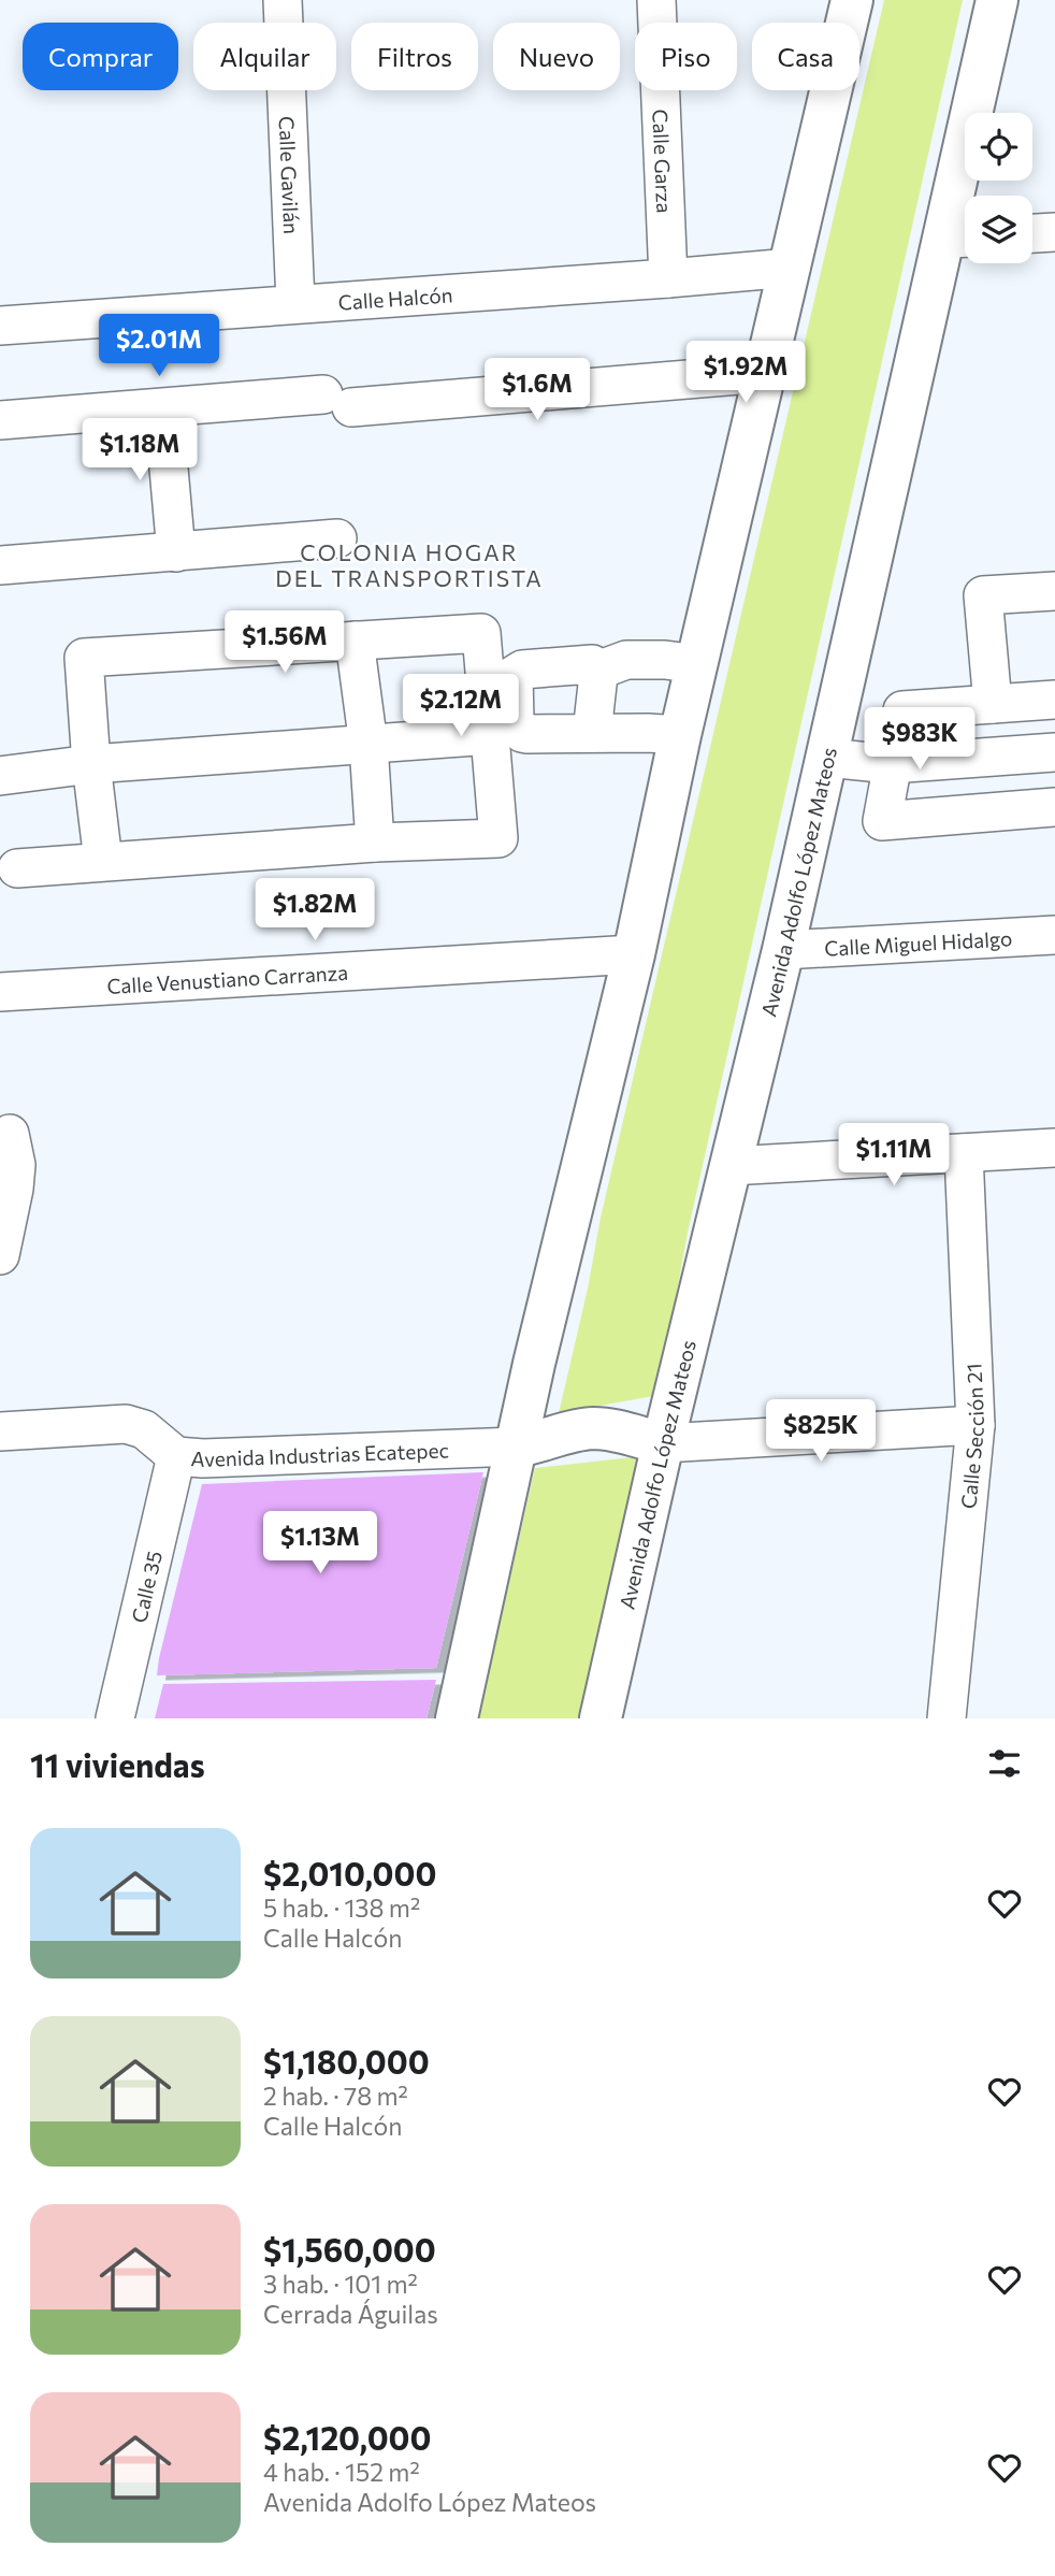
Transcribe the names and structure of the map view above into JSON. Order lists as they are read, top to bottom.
{
  "streets": {
    "main road": ["Avenida Adolfo López Mateos"],
    "street": [
      "Calle Garza",
      "Calle Gavilán",
      "Calle Halcón",
      "Calle Miguel Hidalgo",
      "Calle Venustiano Carranza",
      "Calle Sección 21",
      "Avenida Industrias Ecatepec",
      "Calle 35"
    ]
  },
  "crossings": [
    ["Calle Garza", "Calle Halcón"],
    ["Calle Gavilán", "Calle Halcón"],
    ["Avenida Adolfo López Mateos", "Calle Miguel Hidalgo"],
    ["Avenida Industrias Ecatepec", "Calle 35"]
  ],
  "districts": ["COLONIA HOGAR DEL TRANSPORTISTA"],
  "page": {
    "chip": [
      "Comprar",
      "Alquilar",
      "Filtros",
      "Nuevo",
      "Piso",
      "Casa"
    ],
    "price": [
      "$2.01M",
      "$1.92M",
      "$1.6M",
      "$1.18M",
      "$1.56M",
      "$2.12M",
      "$983K",
      "$1.82M",
      "$1.11M",
      "$825K",
      "$1.13M"
    ],
    "heading": "11 viviendas",
    "list": [
      {
        "name": "$2,010,000",
        "note": "5 hab. · 138 m² · Calle Halcón"
      },
      {
        "name": "$1,180,000",
        "note": "2 hab. · 78 m² · Calle Halcón"
      },
      {
        "name": "$1,560,000",
        "note": "3 hab. · 101 m² · Cerrada Águilas"
      },
      {
        "name": "$2,120,000",
        "note": "4 hab. · 152 m² · Avenida Adolfo López Mateos"
      }
    ]
  }
}
